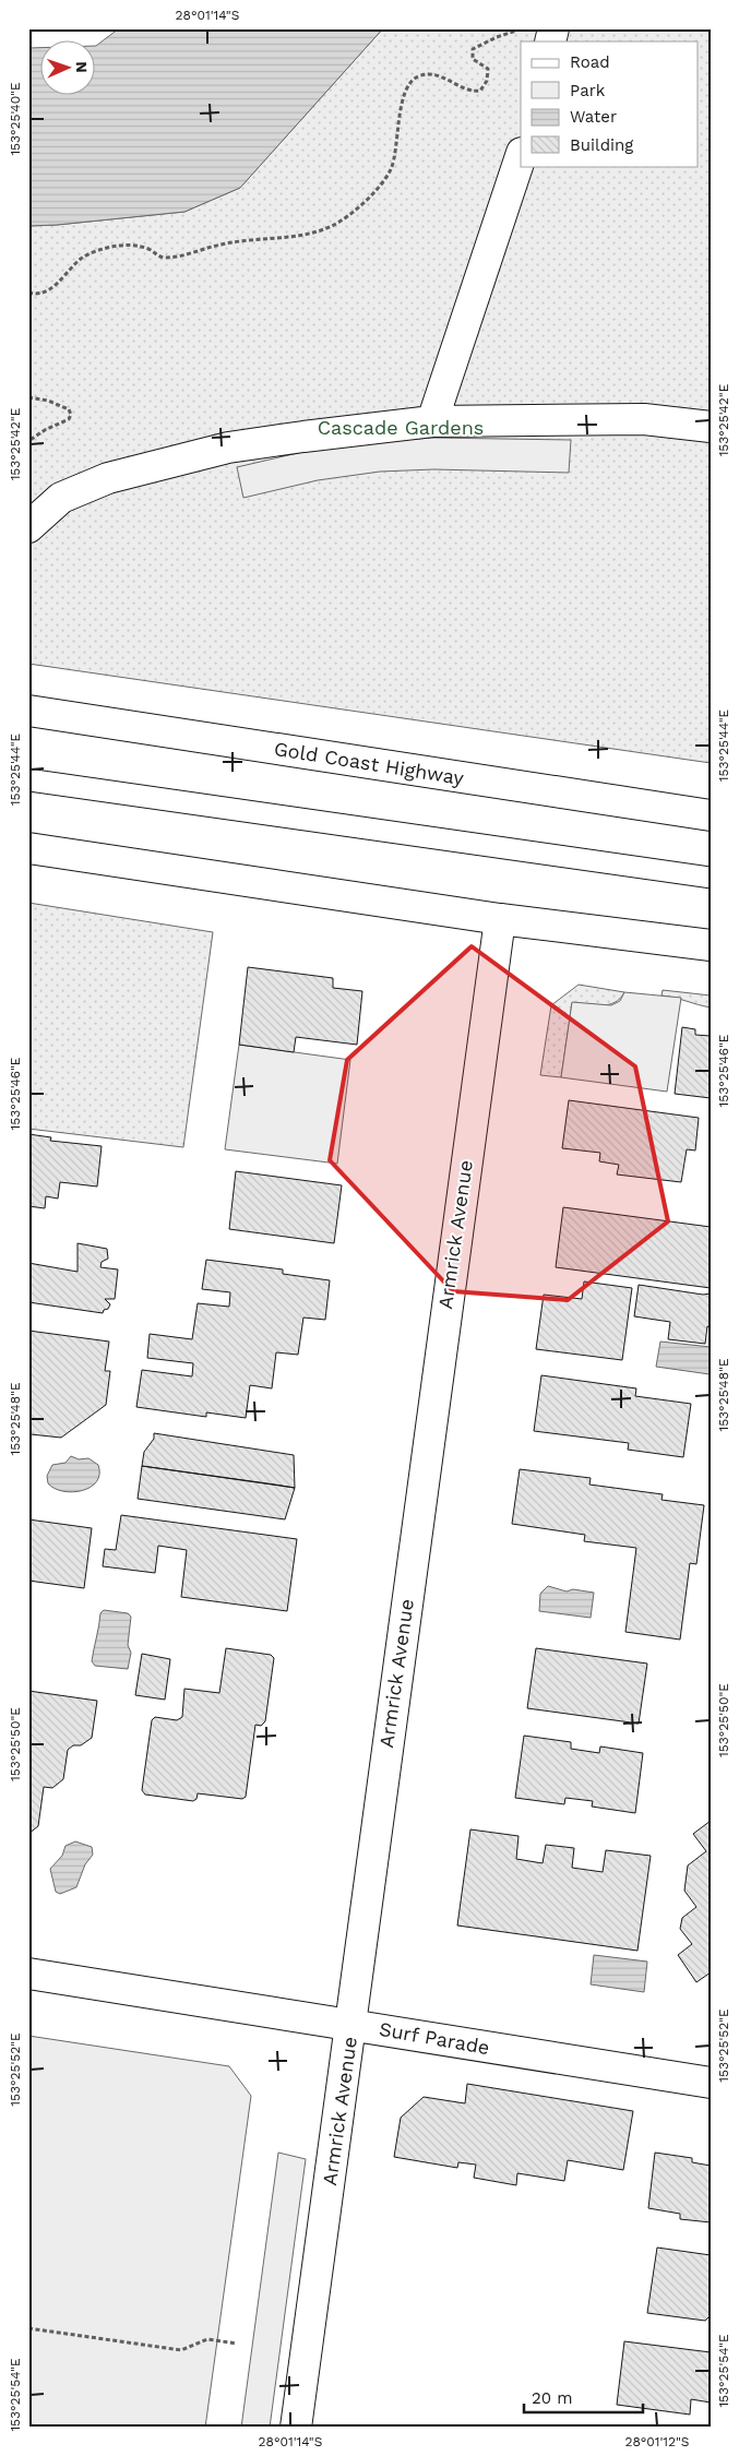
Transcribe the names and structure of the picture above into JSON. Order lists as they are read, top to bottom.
{
  "streets": {
    "main road": ["Gold Coast Highway", "Armrick Avenue", "Surf Parade"]
  },
  "crossings": [
    ["Armrick Avenue", "Surf Parade"]
  ],
  "parks": ["Cascade Gardens"],
  "legend": [
    "Road",
    "Park",
    "Water",
    "Building"
  ],
  "scale_bar": "20 m",
  "north": "right",
  "coordinates": [
    "28°01'14\"S",
    "153°25'40\"E",
    "153°25'42\"E",
    "153°25'44\"E",
    "153°25'46\"E",
    "153°25'48\"E",
    "153°25'50\"E",
    "153°25'52\"E",
    "153°25'54\"E",
    "28°01'12\"S"
  ]
}
